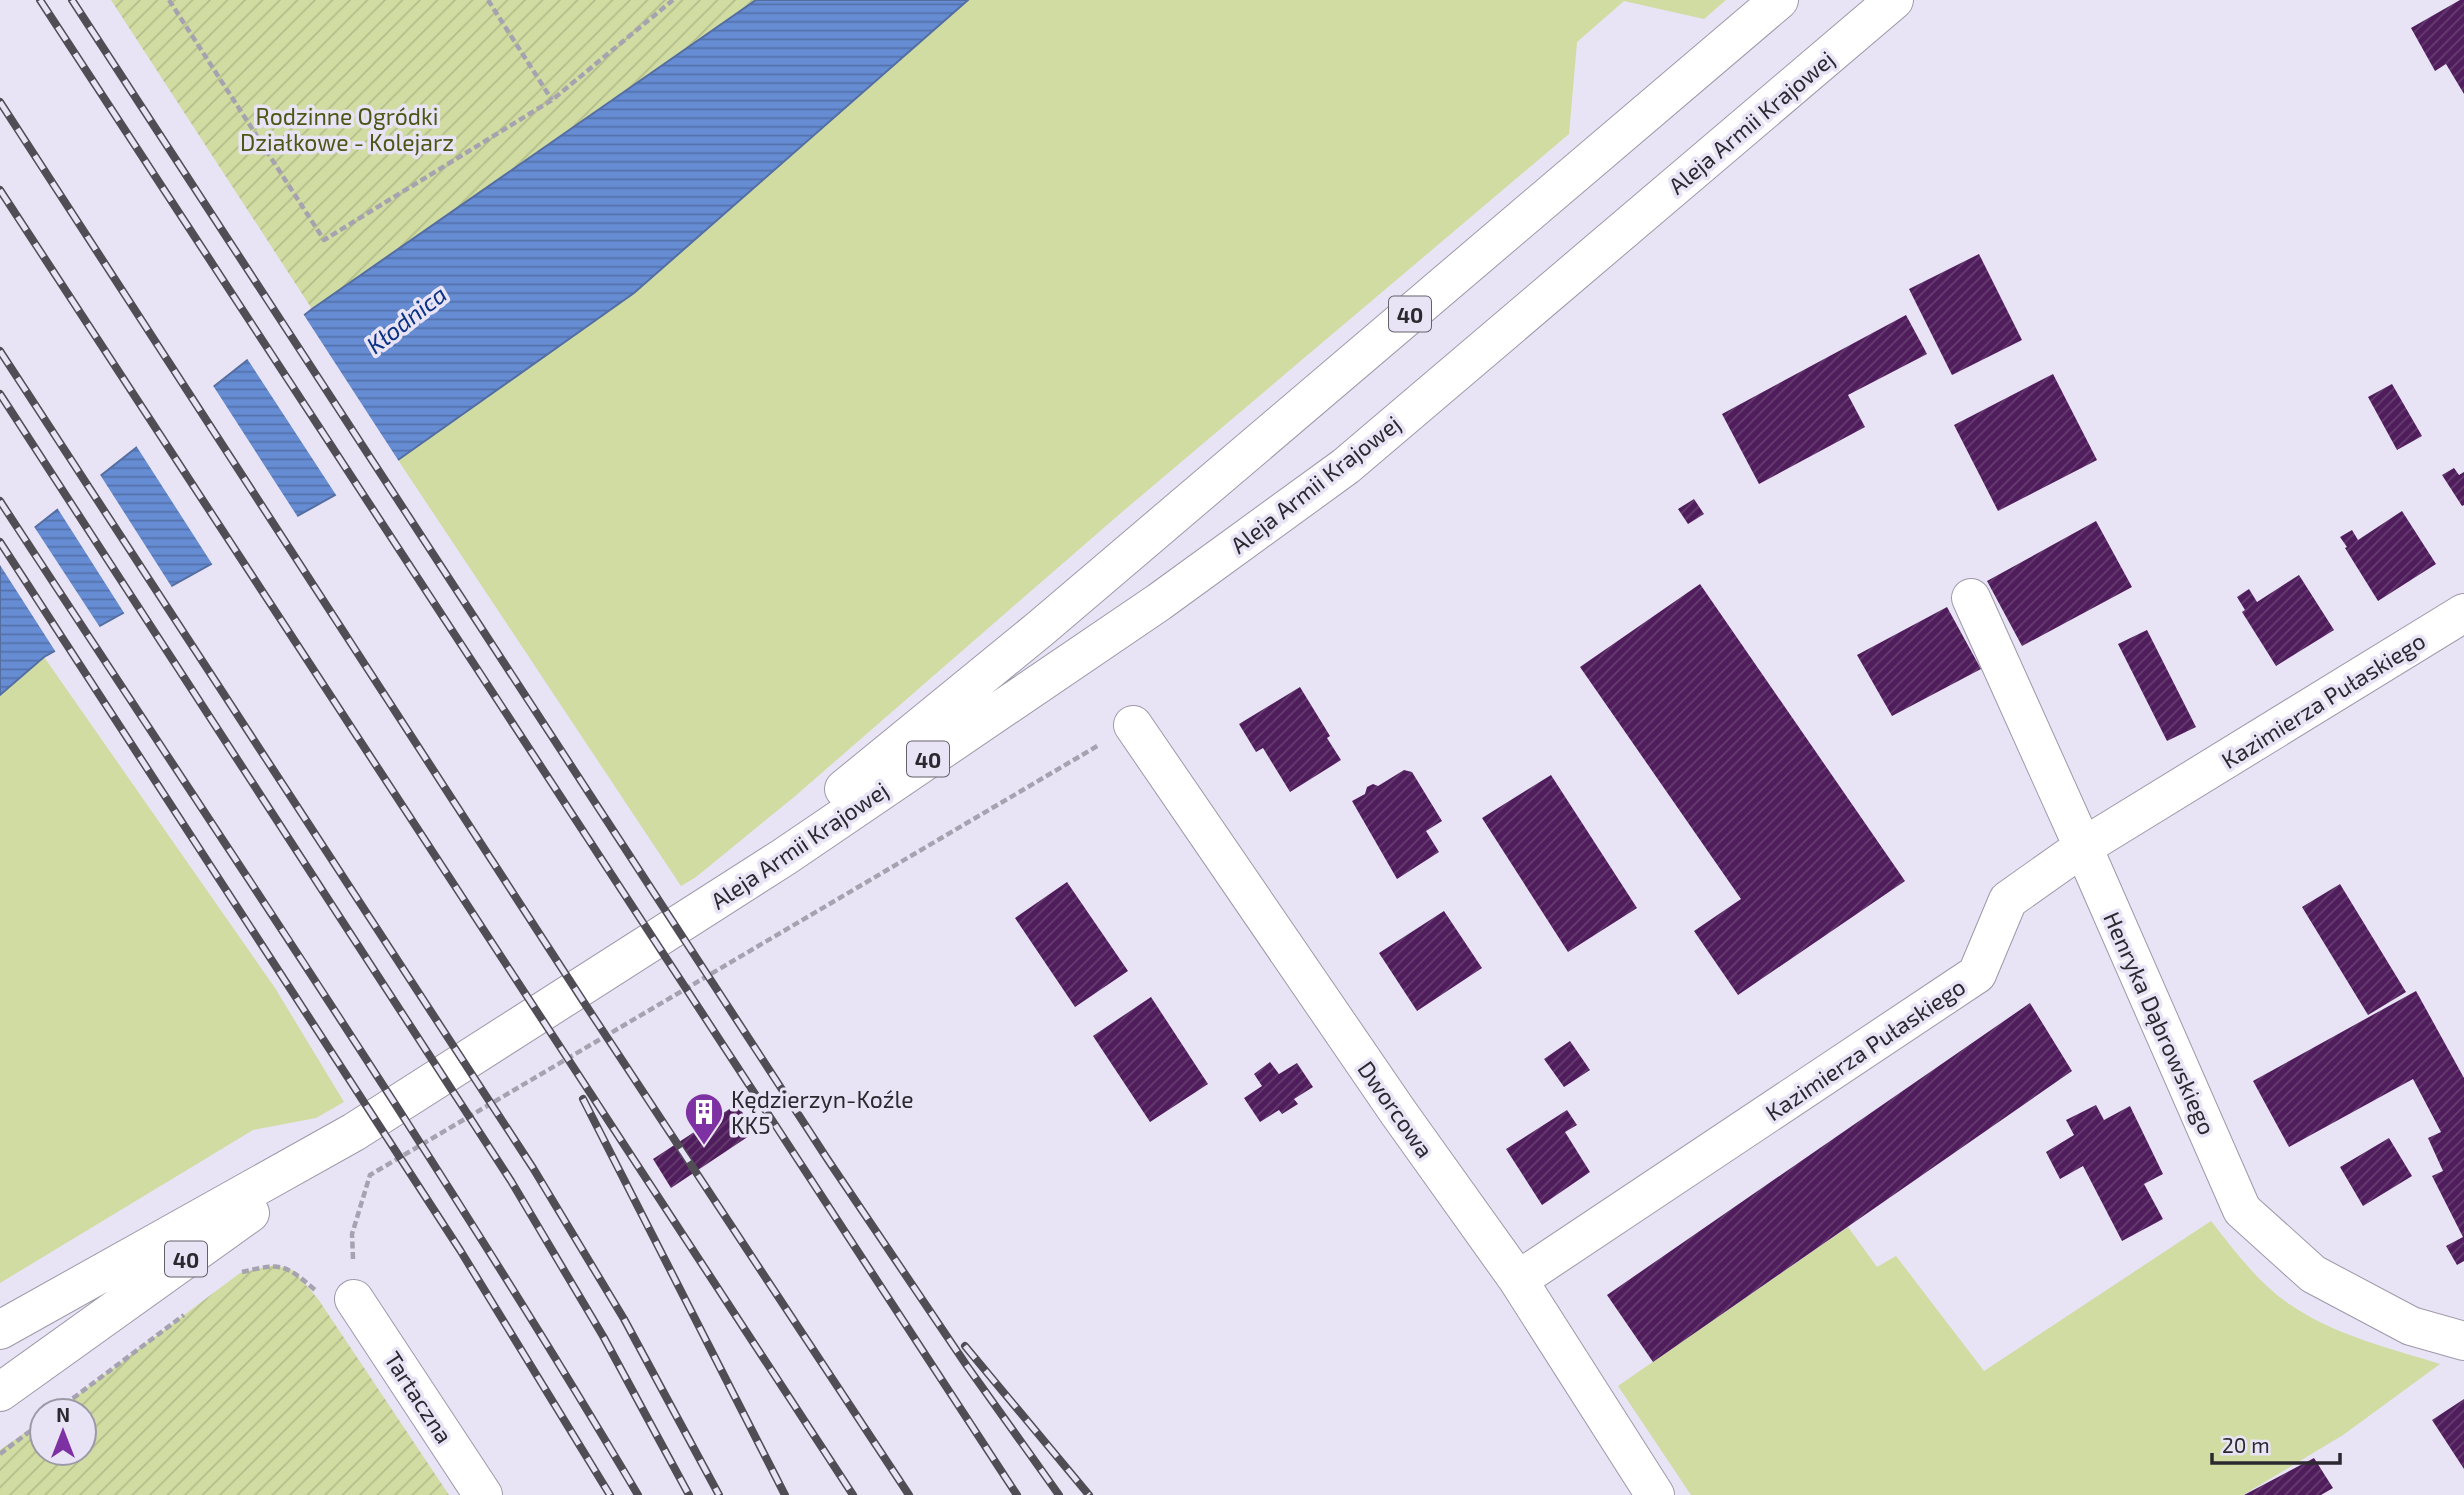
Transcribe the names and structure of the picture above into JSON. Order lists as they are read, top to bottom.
{
  "streets": {
    "main road": [
      "Aleja Armii Krajowej",
      "40",
      "Kazimierza Pułaskiego",
      "Henryka Dąbrowskiego",
      "Dworcowa",
      "Tartaczna"
    ]
  },
  "crossings": [
    ["Kazimierza Pułaskiego", "Henryka Dąbrowskiego"],
    ["Kazimierza Pułaskiego", "Dworcowa"]
  ],
  "water": ["Kłodnica"],
  "parks": ["Rodzinne Ogródki Działkowe - Kolejarz"],
  "places": {
    "building": ["Kędzierzyn-Koźle KK5"]
  },
  "scale_bar": "20 m",
  "north": "top"
}
